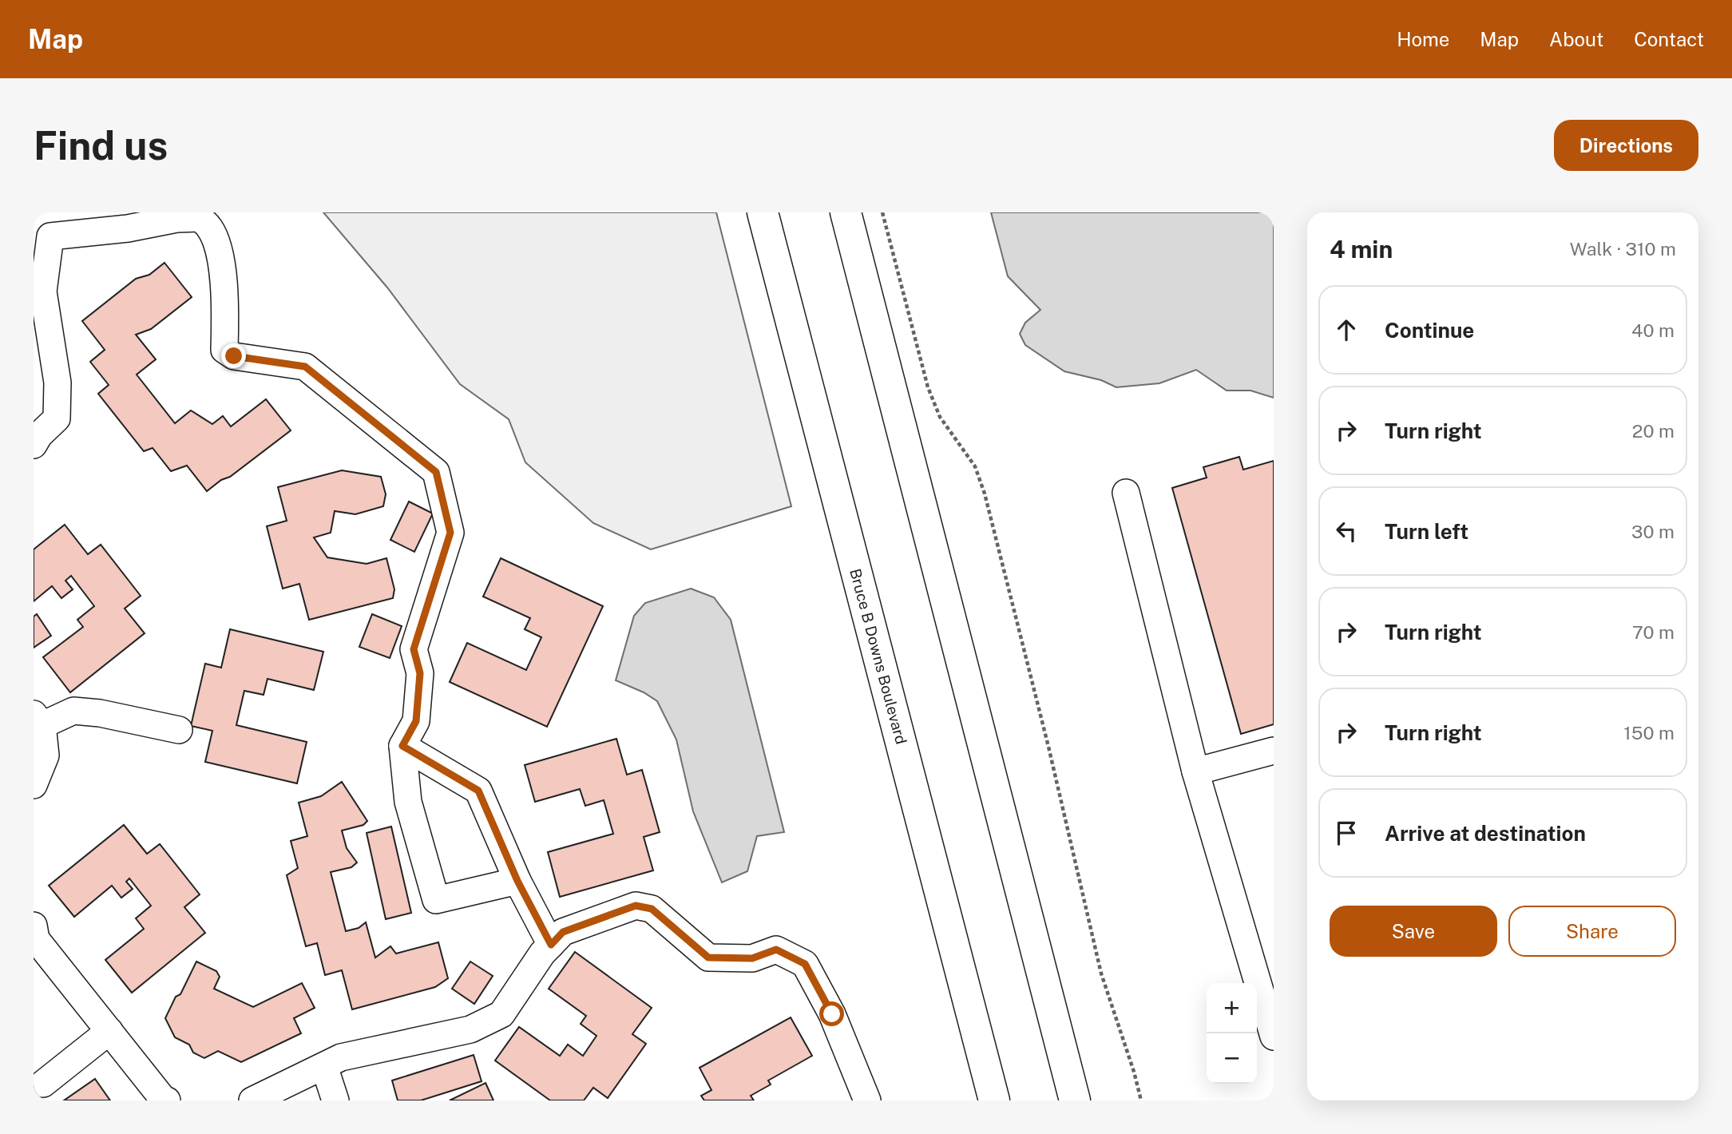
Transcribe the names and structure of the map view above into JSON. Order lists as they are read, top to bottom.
{
  "streets": {
    "main road": ["Bruce B Downs Boulevard"]
  },
  "page": {
    "header": "Map",
    "nav": [
      "Home",
      "Map",
      "About",
      "Contact"
    ],
    "buttons": [
      "Directions",
      ["Save", "Share"]
    ],
    "title": "Find us",
    "heading": ["4 min", "Walk · 310 m"],
    "list": [
      ["Continue", "40 m"],
      ["Turn right", "20 m"],
      ["Turn left", "30 m"],
      ["Turn right", "70 m"],
      ["Turn right", "150 m"],
      "Arrive at destination"
    ],
    "map_buttons": ["+", "−"]
  }
}
